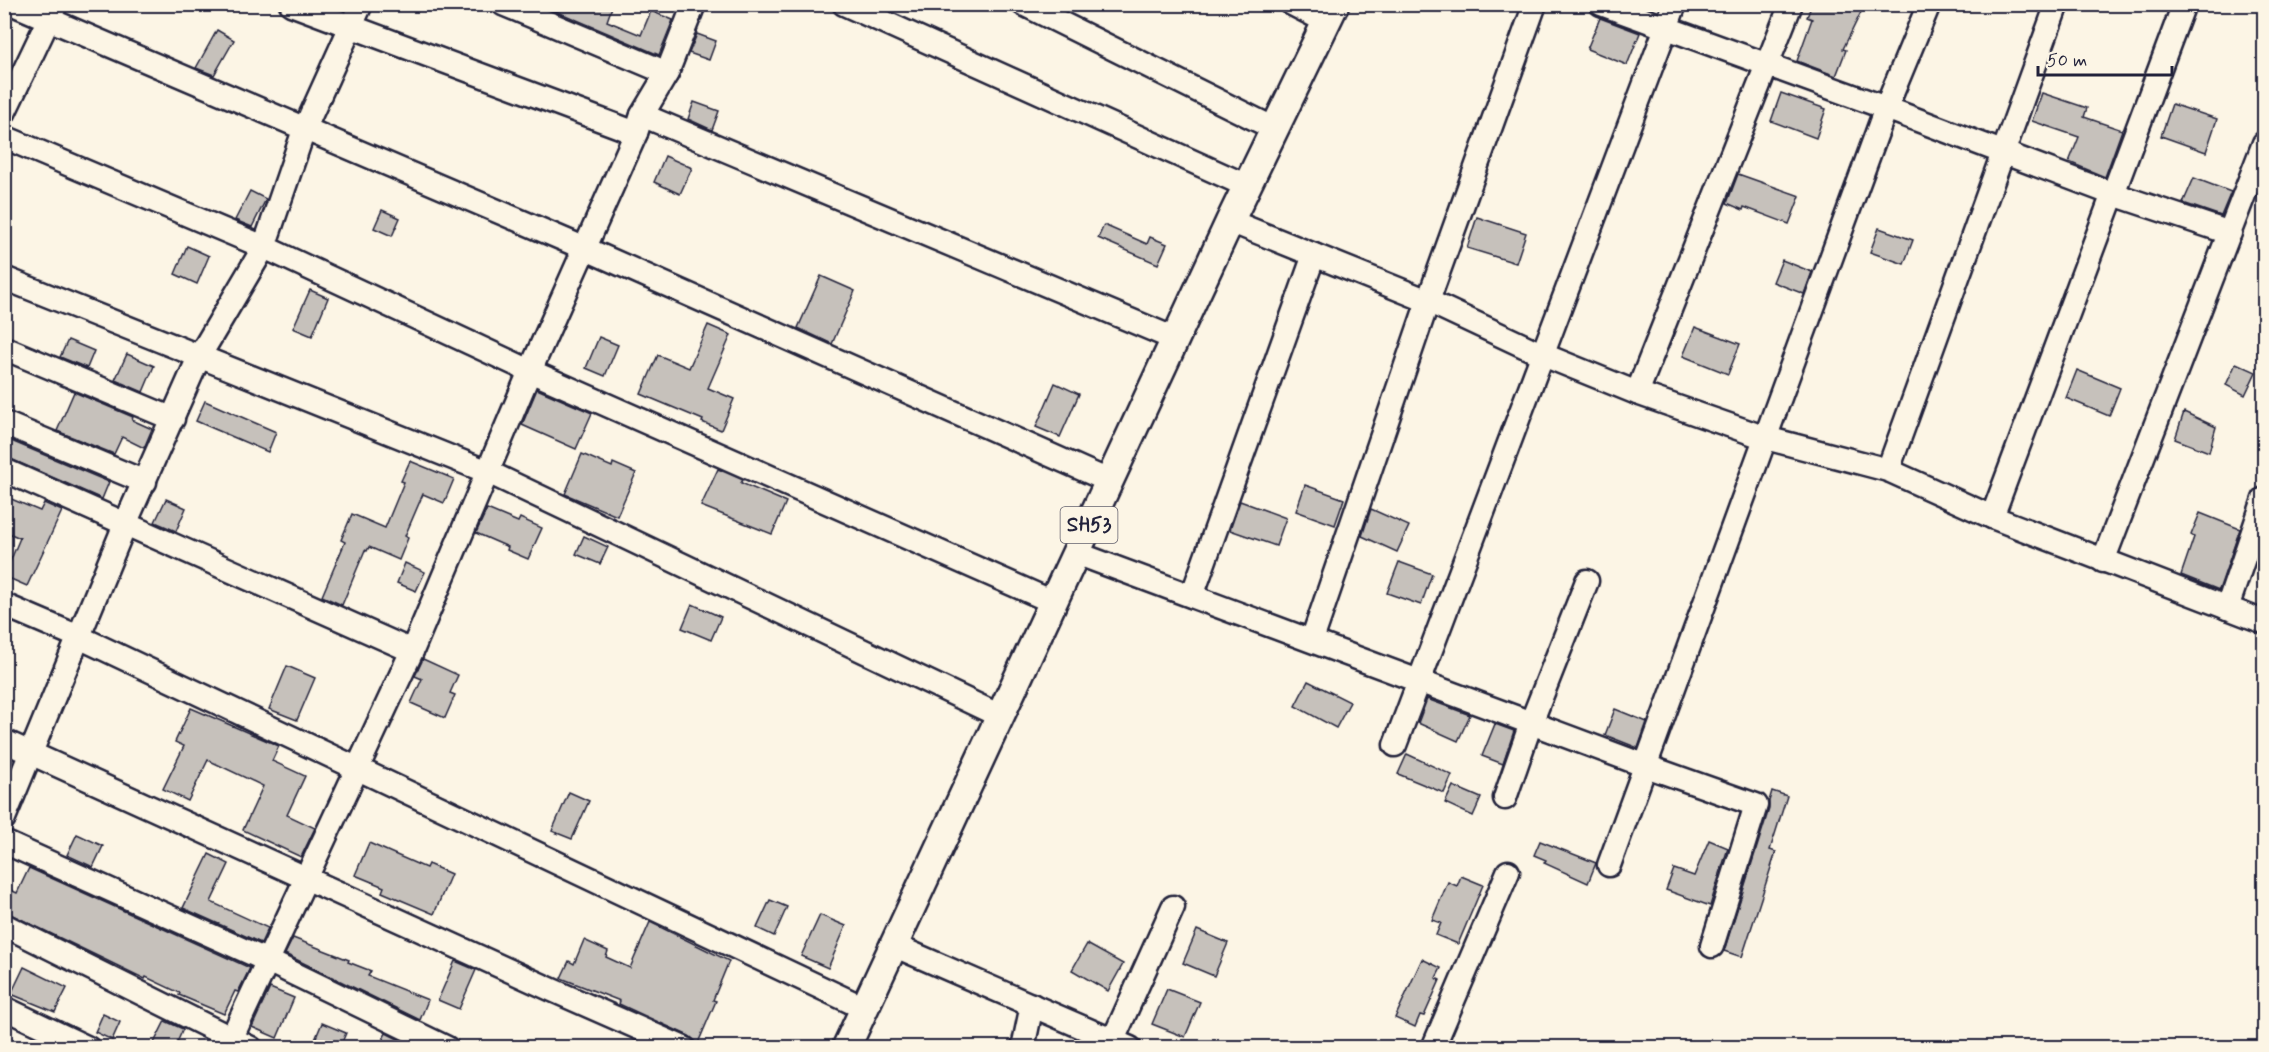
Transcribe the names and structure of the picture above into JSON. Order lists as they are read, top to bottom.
{
  "streets": {
    "main road": ["SH53"]
  },
  "scale_bar": "50 m"
}
